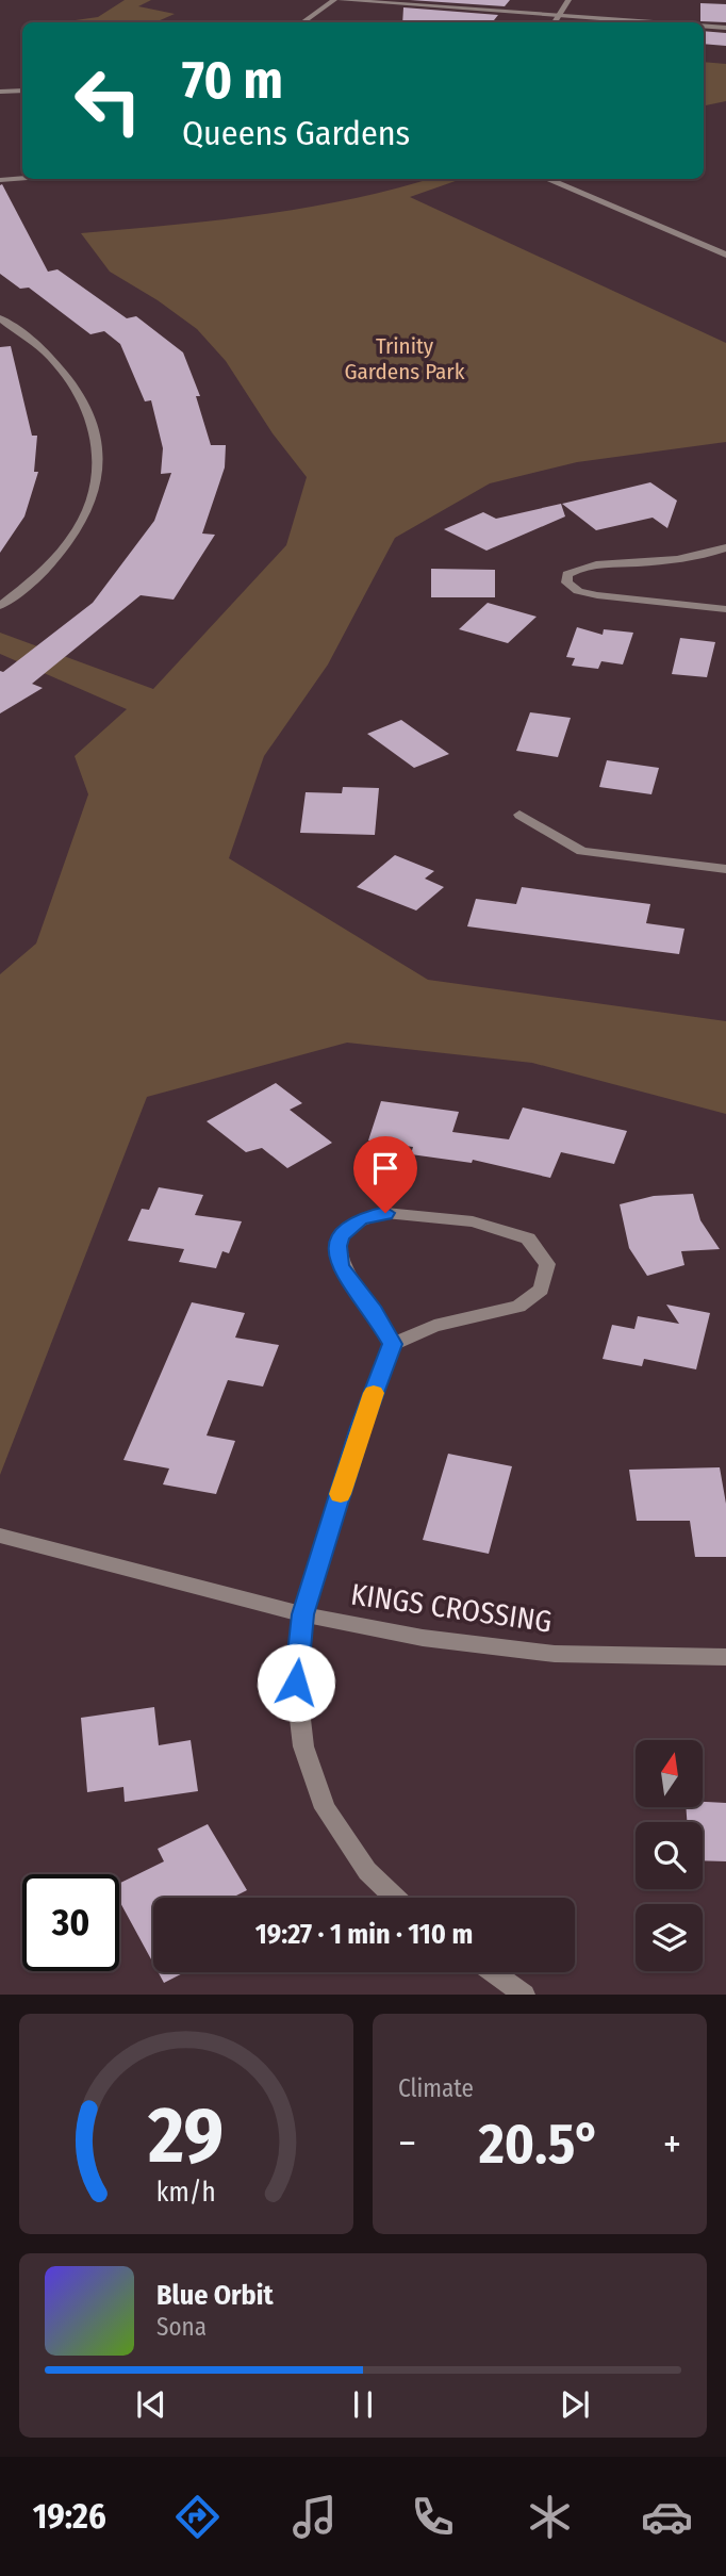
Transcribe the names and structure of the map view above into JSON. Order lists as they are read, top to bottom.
{
  "streets": {
    "street": ["KINGS CROSSING"]
  },
  "parks": ["Trinity Gardens Park"],
  "north": "top",
  "page": {
    "turn": ["70 m", "Queens Gardens"],
    "limit": "30",
    "trip": "19:27 · 1 min · 110 m",
    "tile": "Climate",
    "heat": ["−", "20.5°", "+"],
    "song": ["Blue Orbit", "Sona"],
    "tabs": "19:26",
    "gauge": ["29", "km/h"]
  }
}
